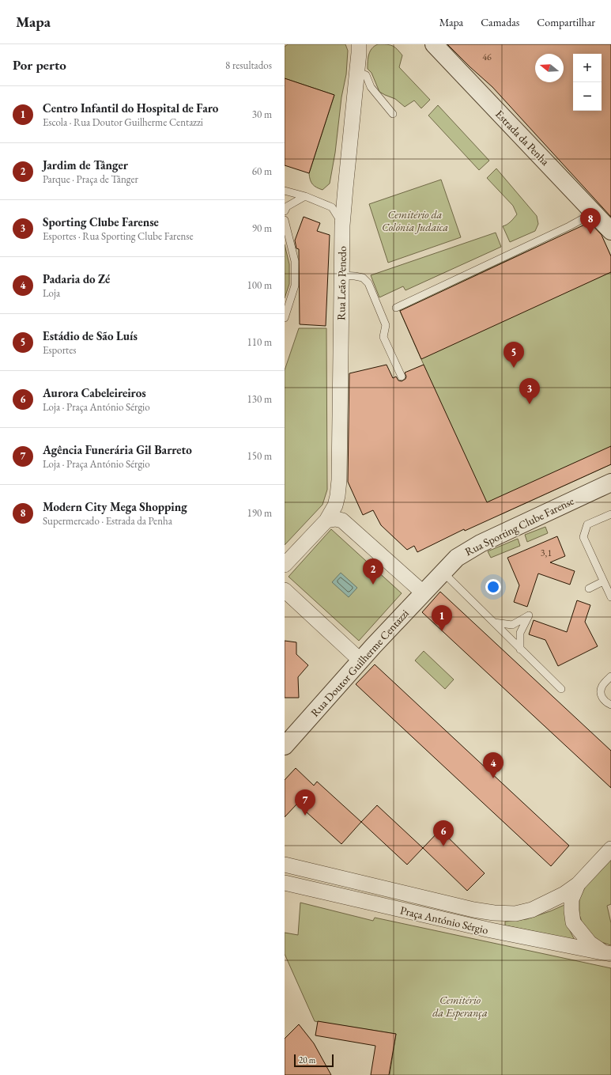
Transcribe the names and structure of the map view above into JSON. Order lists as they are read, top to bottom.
{
  "streets": {
    "street": [
      "Estrada da Penha",
      "Rua Leão Penedo",
      "Rua Sporting Clube Farense",
      "Rua Doutor Guilherme Centazzi",
      "Praça António Sérgio"
    ]
  },
  "crossings": [
    ["Rua Sporting Clube Farense", "Rua Doutor Guilherme Centazzi"]
  ],
  "parks": ["Cemitério da Colónia Judaica", "Cemitério da Esperança"],
  "house_numbers": ["46", "3,1"],
  "scale_bar": "20 m",
  "north": "left",
  "page": {
    "header": "Mapa",
    "nav": ["Mapa", "Camadas", "Compartilhar"],
    "heading": ["Por perto", "8 resultados"],
    "map_buttons": ["+", "−"],
    "list": [
      {
        "mark": "1",
        "name": "Centro Infantil do Hospital de Faro",
        "note": "Escola · Rua Doutor Guilherme Centazzi",
        "value": "30 m"
      },
      {
        "mark": "2",
        "name": "Jardim de Tânger",
        "note": "Parque · Praça de Tânger",
        "value": "60 m"
      },
      {
        "mark": "3",
        "name": "Sporting Clube Farense",
        "note": "Esportes · Rua Sporting Clube Farense",
        "value": "90 m"
      },
      {
        "mark": "4",
        "name": "Padaria do Zé",
        "note": "Loja",
        "value": "100 m"
      },
      {
        "mark": "5",
        "name": "Estádio de São Luís",
        "note": "Esportes",
        "value": "110 m"
      },
      {
        "mark": "6",
        "name": "Aurora Cabeleireiros",
        "note": "Loja · Praça António Sérgio",
        "value": "130 m"
      },
      {
        "mark": "7",
        "name": "Agência Funerária Gil Barreto",
        "note": "Loja · Praça António Sérgio",
        "value": "150 m"
      },
      {
        "mark": "8",
        "name": "Modern City Mega Shopping",
        "note": "Supermercado · Estrada da Penha",
        "value": "190 m"
      }
    ],
    "pins": [
      "8",
      "5",
      "3",
      "2",
      "1",
      "4",
      "7",
      "6"
    ],
    "scale": "20 m"
  }
}
